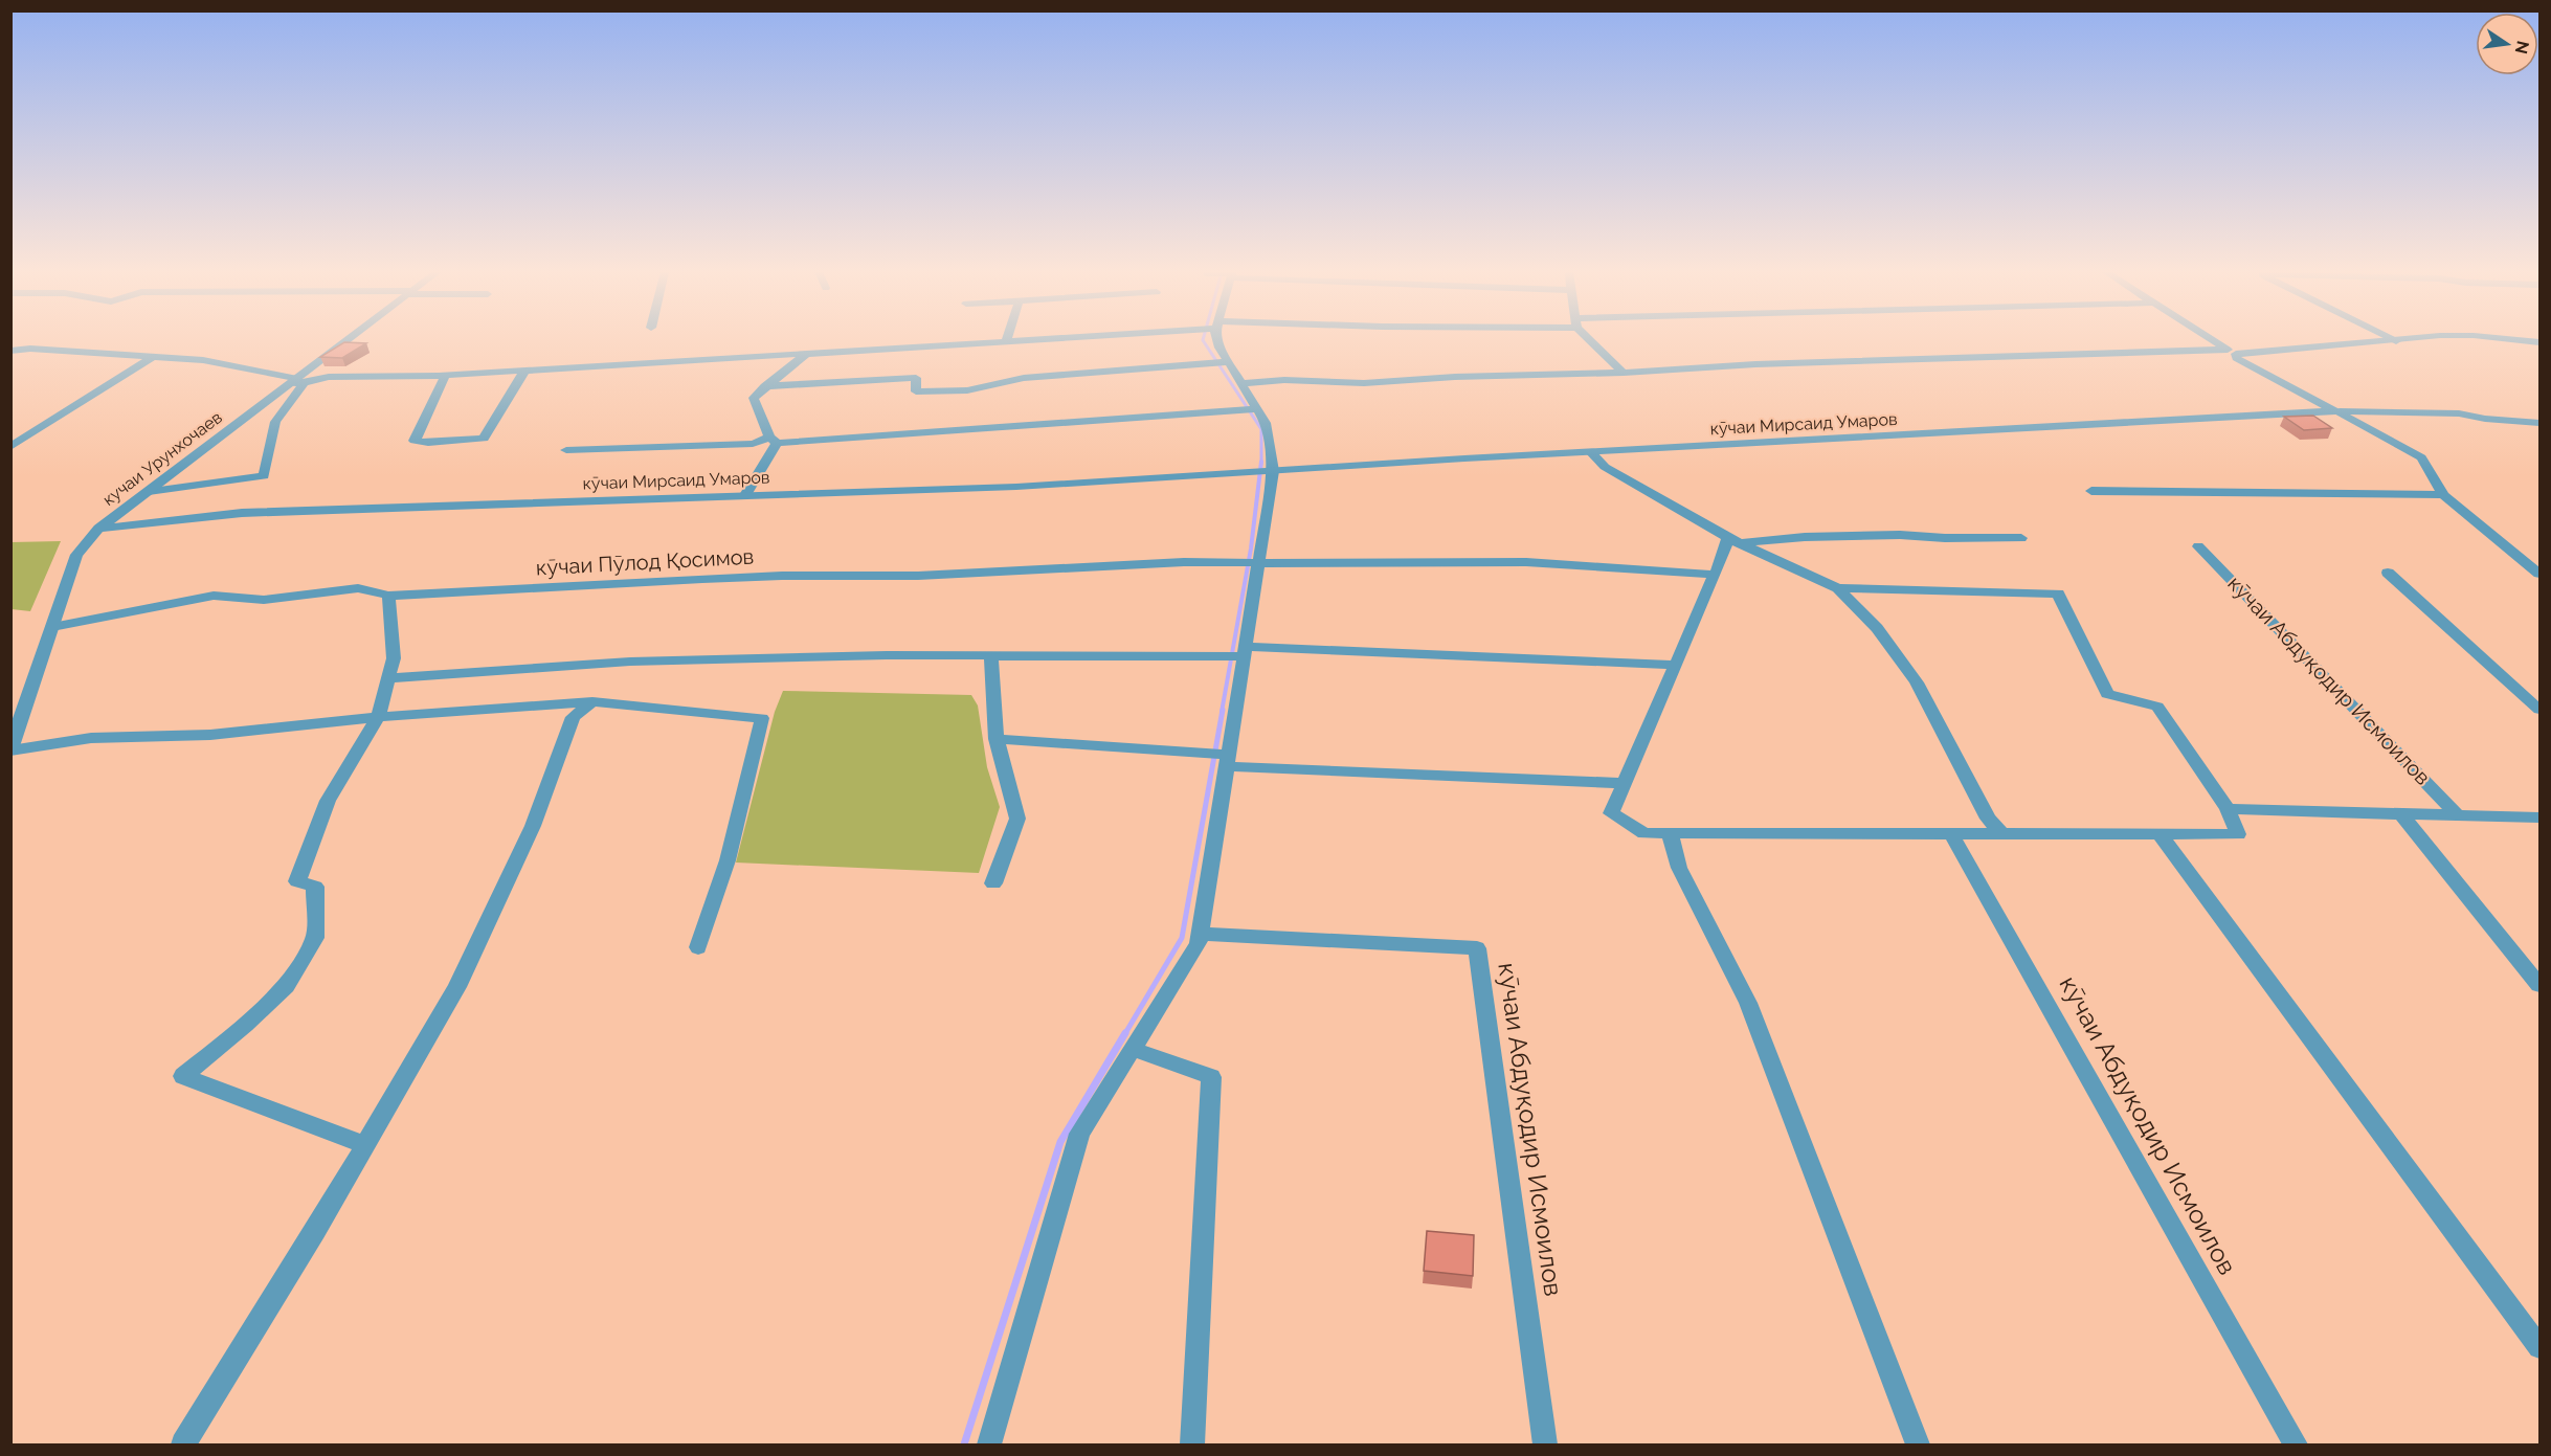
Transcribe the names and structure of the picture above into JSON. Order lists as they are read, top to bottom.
{
  "streets": {
    "street": [
      "кӯчаи Мирсаид Умаров",
      "кучаи Урунхочаев",
      "кӯчаи Пӯлод Қосимов",
      "кӯчаи Абдуқодир Исмоилов"
    ]
  },
  "crossings": [
    ["кӯчаи Мирсаид Умаров", "кучаи Урунхочаев"],
    ["кучаи Урунхочаев", "кӯчаи Пӯлод Қосимов"]
  ],
  "north": "right"
}
